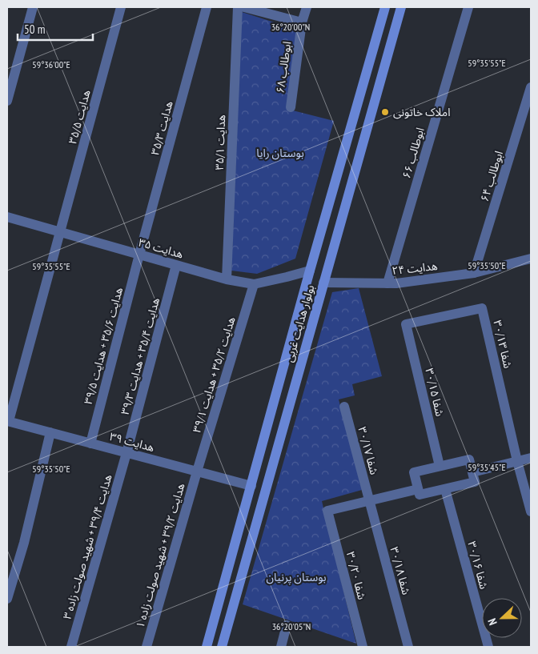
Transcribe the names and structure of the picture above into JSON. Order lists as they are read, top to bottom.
{
  "streets": {
    "main road": ["بولوار هدایت غربی"],
    "street": [
      "ابوطالب ۶۸",
      "هدایت ۳۵/۵",
      "هدایت ۳۵/۳",
      "هدایت ۳۵/۱",
      "ابوطالب ۶۶",
      "ابوطالب ۶۴",
      "هدایت ۳۵",
      "هدایت ۲۴",
      "شفا ۳۰/۱۳",
      "هدایت ۳۵/۶ + هدایت ۳۹/۵",
      "هدایت ۳۵/۴ + هدایت ۳۹/۳",
      "هدایت ۳۵/۲ + هدایت ۳۹/۱",
      "شفا ۳۰/۱۵",
      "هدایت ۳۹",
      "شفا ۳۰/۱۷",
      "هدایت ۳۹/۴ + شهید صولت زاده ۳",
      "هدایت ۳۹/۲ + شهید صولت زاده ۱",
      "شفا ۳۰/۱۶",
      "شفا ۳۰/۱۸",
      "شفا ۳۰/۲۰"
    ]
  },
  "crossings": [
    ["هدایت ۳۵/۵", "هدایت ۳۵"],
    ["هدایت ۳۵/۵", "هدایت ۳۹"],
    ["هدایت ۳۵/۳", "هدایت ۳۵"],
    ["هدایت ۳۵/۳", "هدایت ۳۵/۶ + هدایت ۳۹/۵"],
    ["هدایت ۳۵/۱", "هدایت ۳۵"],
    ["ابوطالب ۶۶", "هدایت ۲۴"],
    ["ابوطالب ۶۴", "هدایت ۲۴"],
    ["هدایت ۳۵", "بولوار هدایت غربی"],
    ["هدایت ۳۵", "هدایت ۳۵/۶ + هدایت ۳۹/۵"],
    ["هدایت ۳۵", "هدایت ۳۵/۴ + هدایت ۳۹/۳"],
    ["هدایت ۳۵", "هدایت ۳۵/۲ + هدایت ۳۹/۱"],
    ["هدایت ۲۴", "بولوار هدایت غربی"],
    ["بولوار هدایت غربی", "هدایت ۳۹"],
    ["شفا ۳۰/۱۳", "شفا ۳۰/۱۵"],
    ["هدایت ۳۵/۶ + هدایت ۳۹/۵", "هدایت ۳۹"],
    ["هدایت ۳۵/۴ + هدایت ۳۹/۳", "هدایت ۳۹"],
    ["هدایت ۳۵/۴ + هدایت ۳۹/۳", "هدایت ۳۹/۴ + شهید صولت زاده ۳"],
    ["هدایت ۳۵/۲ + هدایت ۳۹/۱", "هدایت ۳۹"],
    ["هدایت ۳۵/۲ + هدایت ۳۹/۱", "هدایت ۳۹/۲ + شهید صولت زاده ۱"],
    ["هدایت ۳۹", "هدایت ۳۹/۴ + شهید صولت زاده ۳"],
    ["هدایت ۳۹", "هدایت ۳۹/۲ + شهید صولت زاده ۱"],
    ["شفا ۳۰/۱۷", "شفا ۳۰/۱۸"],
    ["شفا ۳۰/۱۷", "شفا ۳۰/۲۰"],
    ["شفا ۳۰/۱۸", "شفا ۳۰/۲۰"]
  ],
  "parks": ["بوستان رایا", "بوستان پرنیان"],
  "places": ["املاک خاتونی"],
  "scale_bar": "50 m",
  "north": "left",
  "coordinates": [
    "36°20'00\"N",
    "59°35'55\"E",
    "59°36'00\"E",
    "59°35'50\"E",
    "59°35'45\"E",
    "36°20'05\"N"
  ]
}
